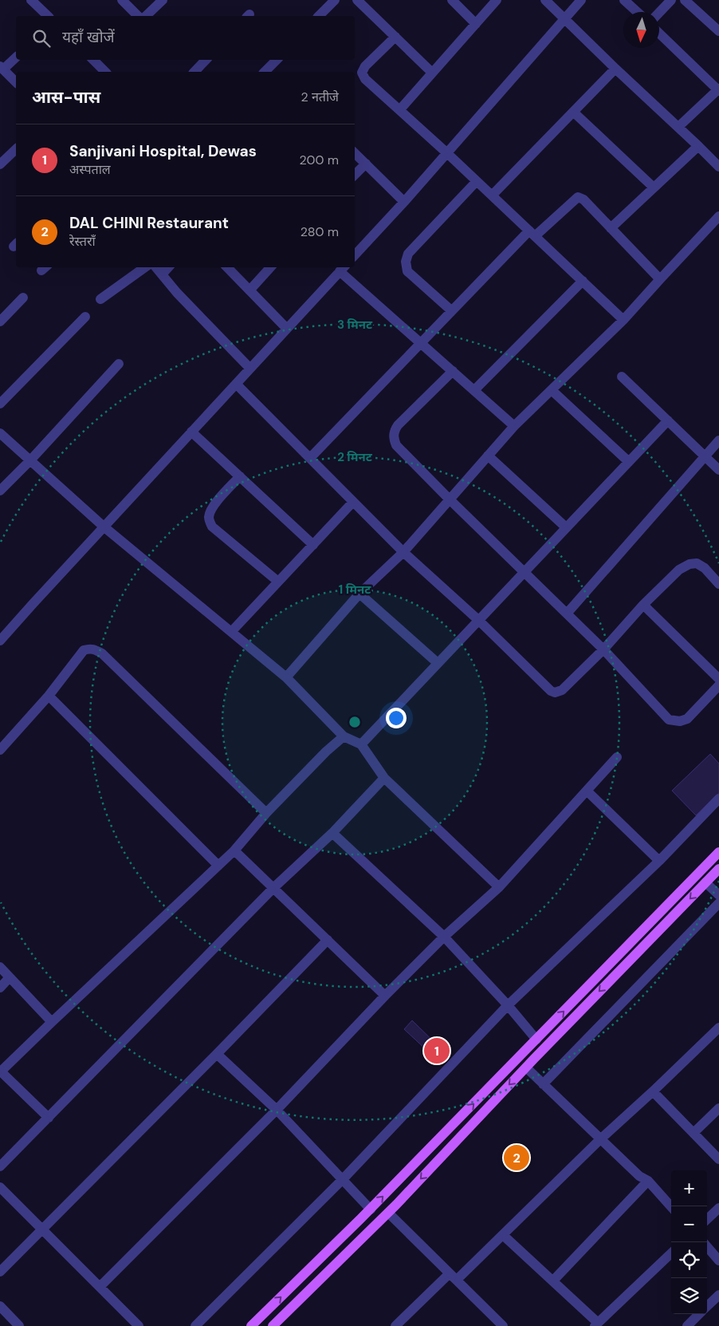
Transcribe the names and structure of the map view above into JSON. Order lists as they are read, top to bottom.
{
  "north": "bottom",
  "page": {
    "search": "यहाँ खोजें",
    "heading": ["आस-पास", "2 नतीजे"],
    "list": [
      {
        "mark": "1",
        "name": "Sanjivani Hospital, Dewas",
        "note": "अस्पताल",
        "value": "200 m"
      },
      {
        "mark": "2",
        "name": "DAL CHINI Restaurant",
        "note": "रेस्तराँ",
        "value": "280 m"
      }
    ],
    "pins": ["1", "2"],
    "map_buttons": ["+", "−"]
  },
  "rings": ["3 मिनट", "2 मिनट", "1 मिनट"]
}
